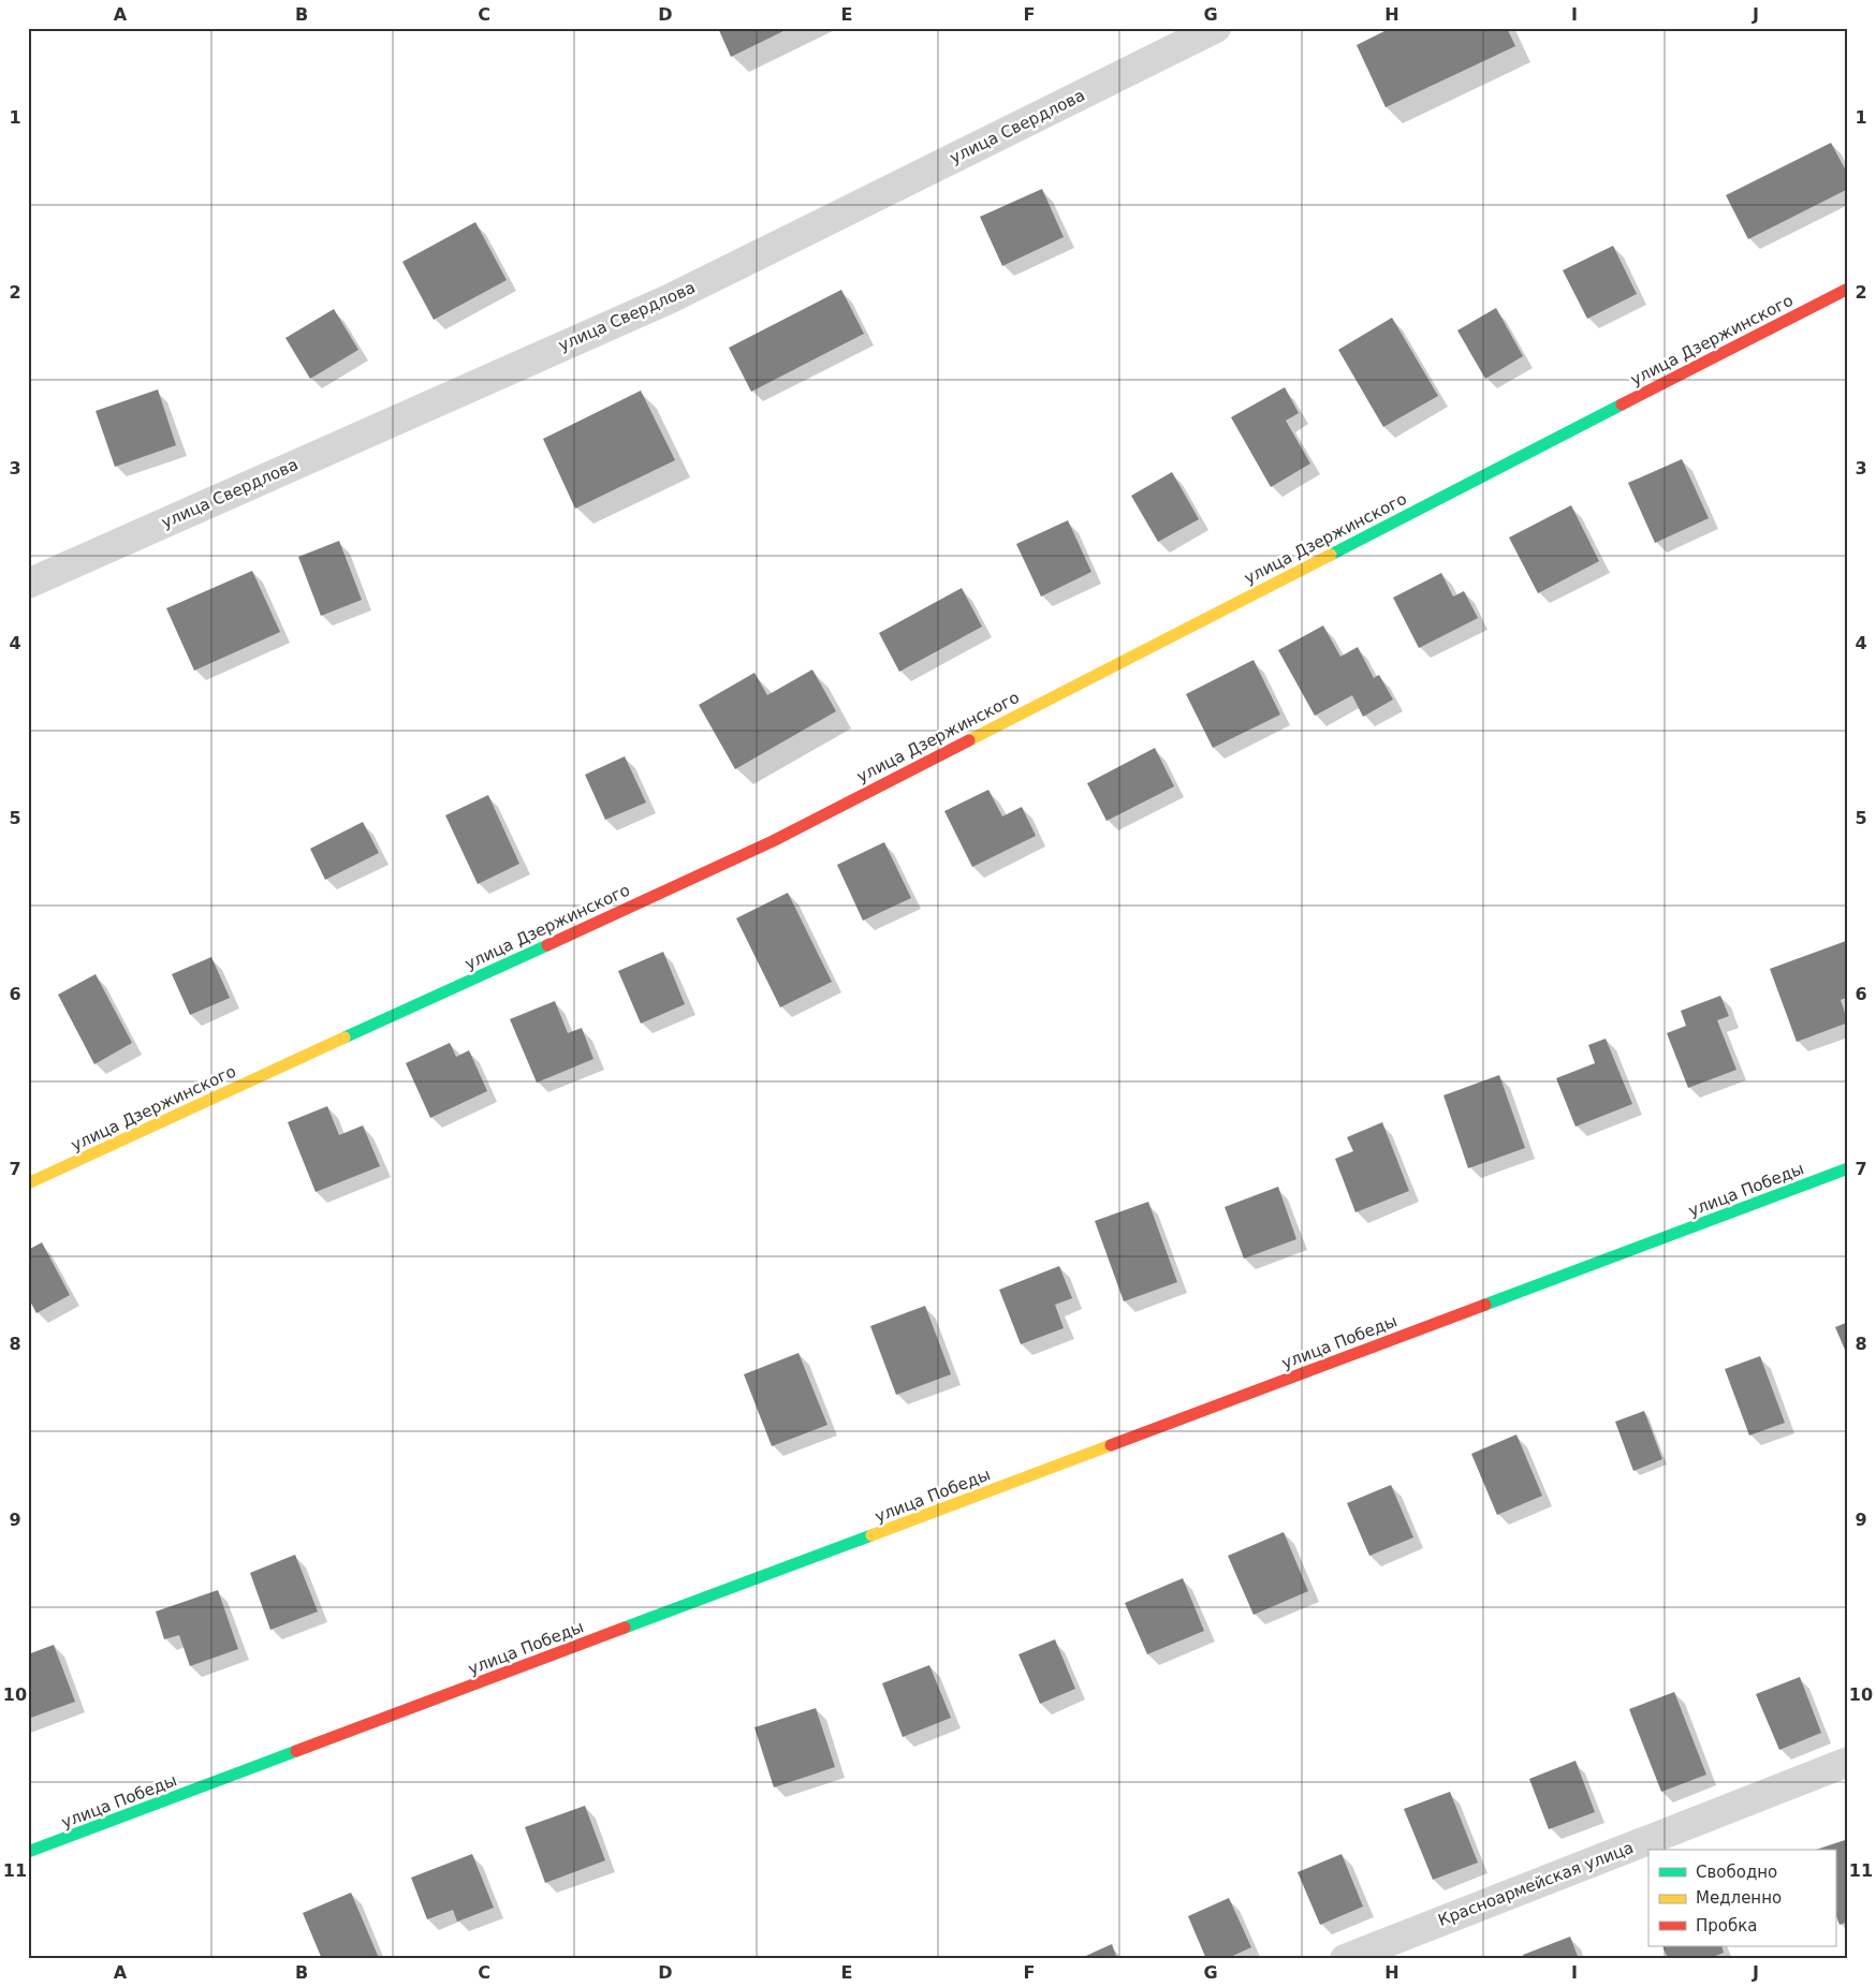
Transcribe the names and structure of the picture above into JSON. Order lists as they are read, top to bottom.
{
  "streets": {
    "street": [
      "улица Свердлова",
      "улица Дзержинского",
      "улица Победы",
      "Красноармейская улица"
    ]
  },
  "legend": ["Свободно", "Медленно", "Пробка"],
  "grid": {
    "columns": [
      "A",
      "B",
      "C",
      "D",
      "E",
      "F",
      "G",
      "H",
      "I",
      "J"
    ],
    "rows": [
      "1",
      "2",
      "3",
      "4",
      "5",
      "6",
      "7",
      "8",
      "9",
      "10",
      "11"
    ]
  }
}
